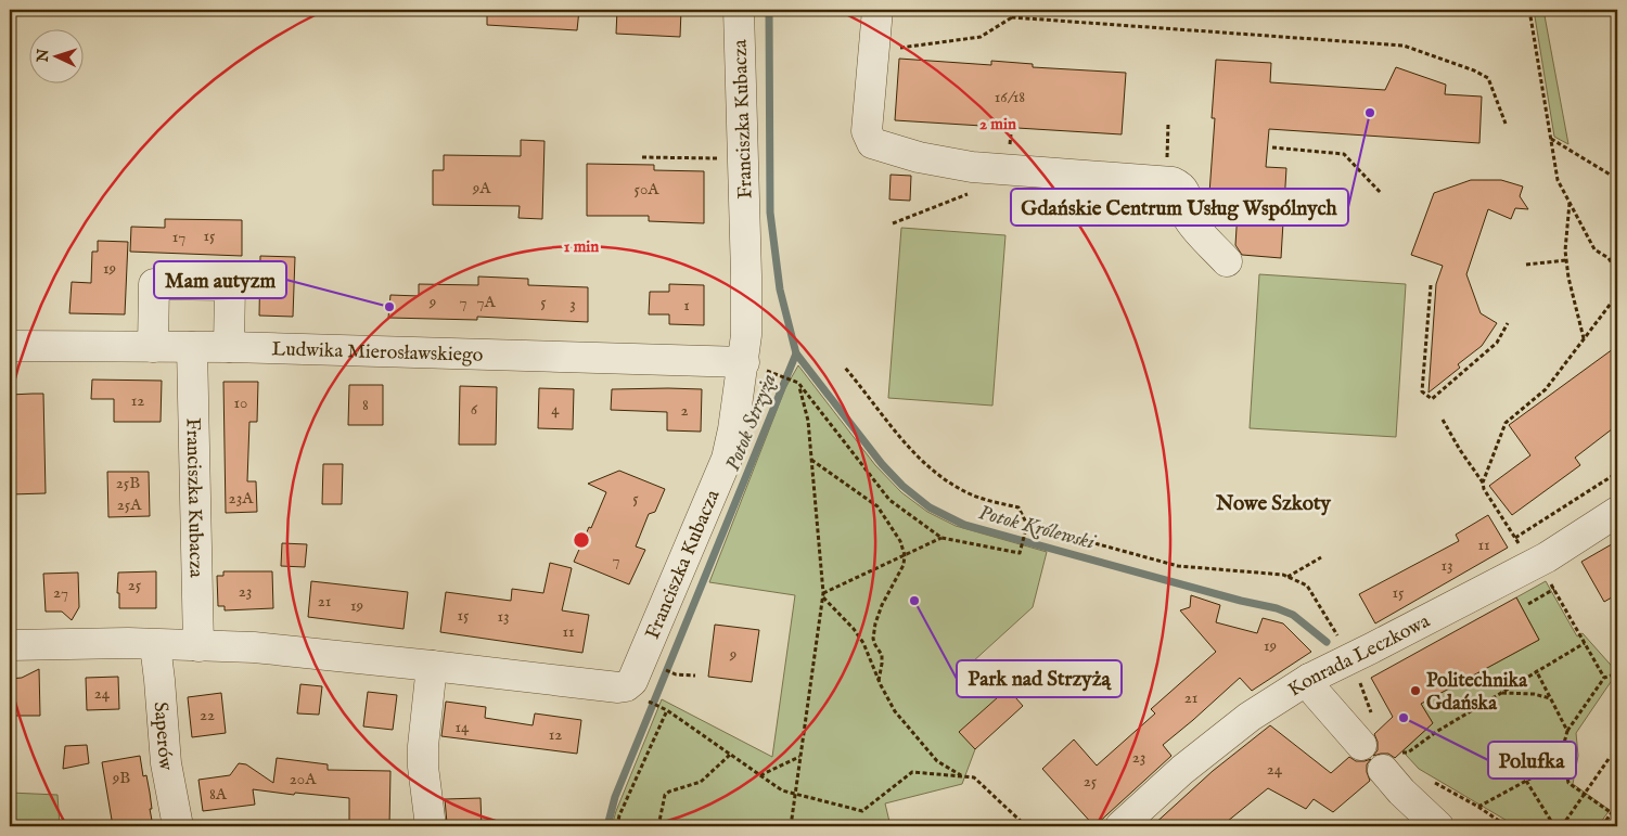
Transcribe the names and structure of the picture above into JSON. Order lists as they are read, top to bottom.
{
  "streets": {
    "street": [
      "Franciszka Kubacza",
      "Ludwika Mierosławskiego",
      "Konrada Leczkowa",
      "Saperów"
    ]
  },
  "crossings": [
    ["Franciszka Kubacza", "Ludwika Mierosławskiego"],
    ["Franciszka Kubacza", "Saperów"]
  ],
  "districts": ["Nowe Szkoty"],
  "water": ["Potok Strzyża", "Potok Królewski"],
  "places": [
    "Gdańskie Centrum Usług Wspólnych",
    "Mam autyzm",
    "Park nad Strzyżą",
    "Politechnika Gdańska",
    "Polufka"
  ],
  "house_numbers": [
    "16/18",
    "9A",
    "50A",
    "15",
    "17",
    "19",
    "9",
    "7",
    "7A",
    "5",
    "3",
    "1",
    "12",
    "10",
    "8",
    "6",
    "4",
    "2",
    "25B",
    "23A",
    "5",
    "25A",
    "11",
    "7",
    "13",
    "25",
    "23",
    "27",
    "15",
    "21",
    "19",
    "15",
    "13",
    "11",
    "19",
    "9",
    "24",
    "21",
    "22",
    "14",
    "12",
    "23",
    "24",
    "9B",
    "20A",
    "25",
    "8A"
  ],
  "north": "left",
  "rings": ["2 min", "1 min"]
}
